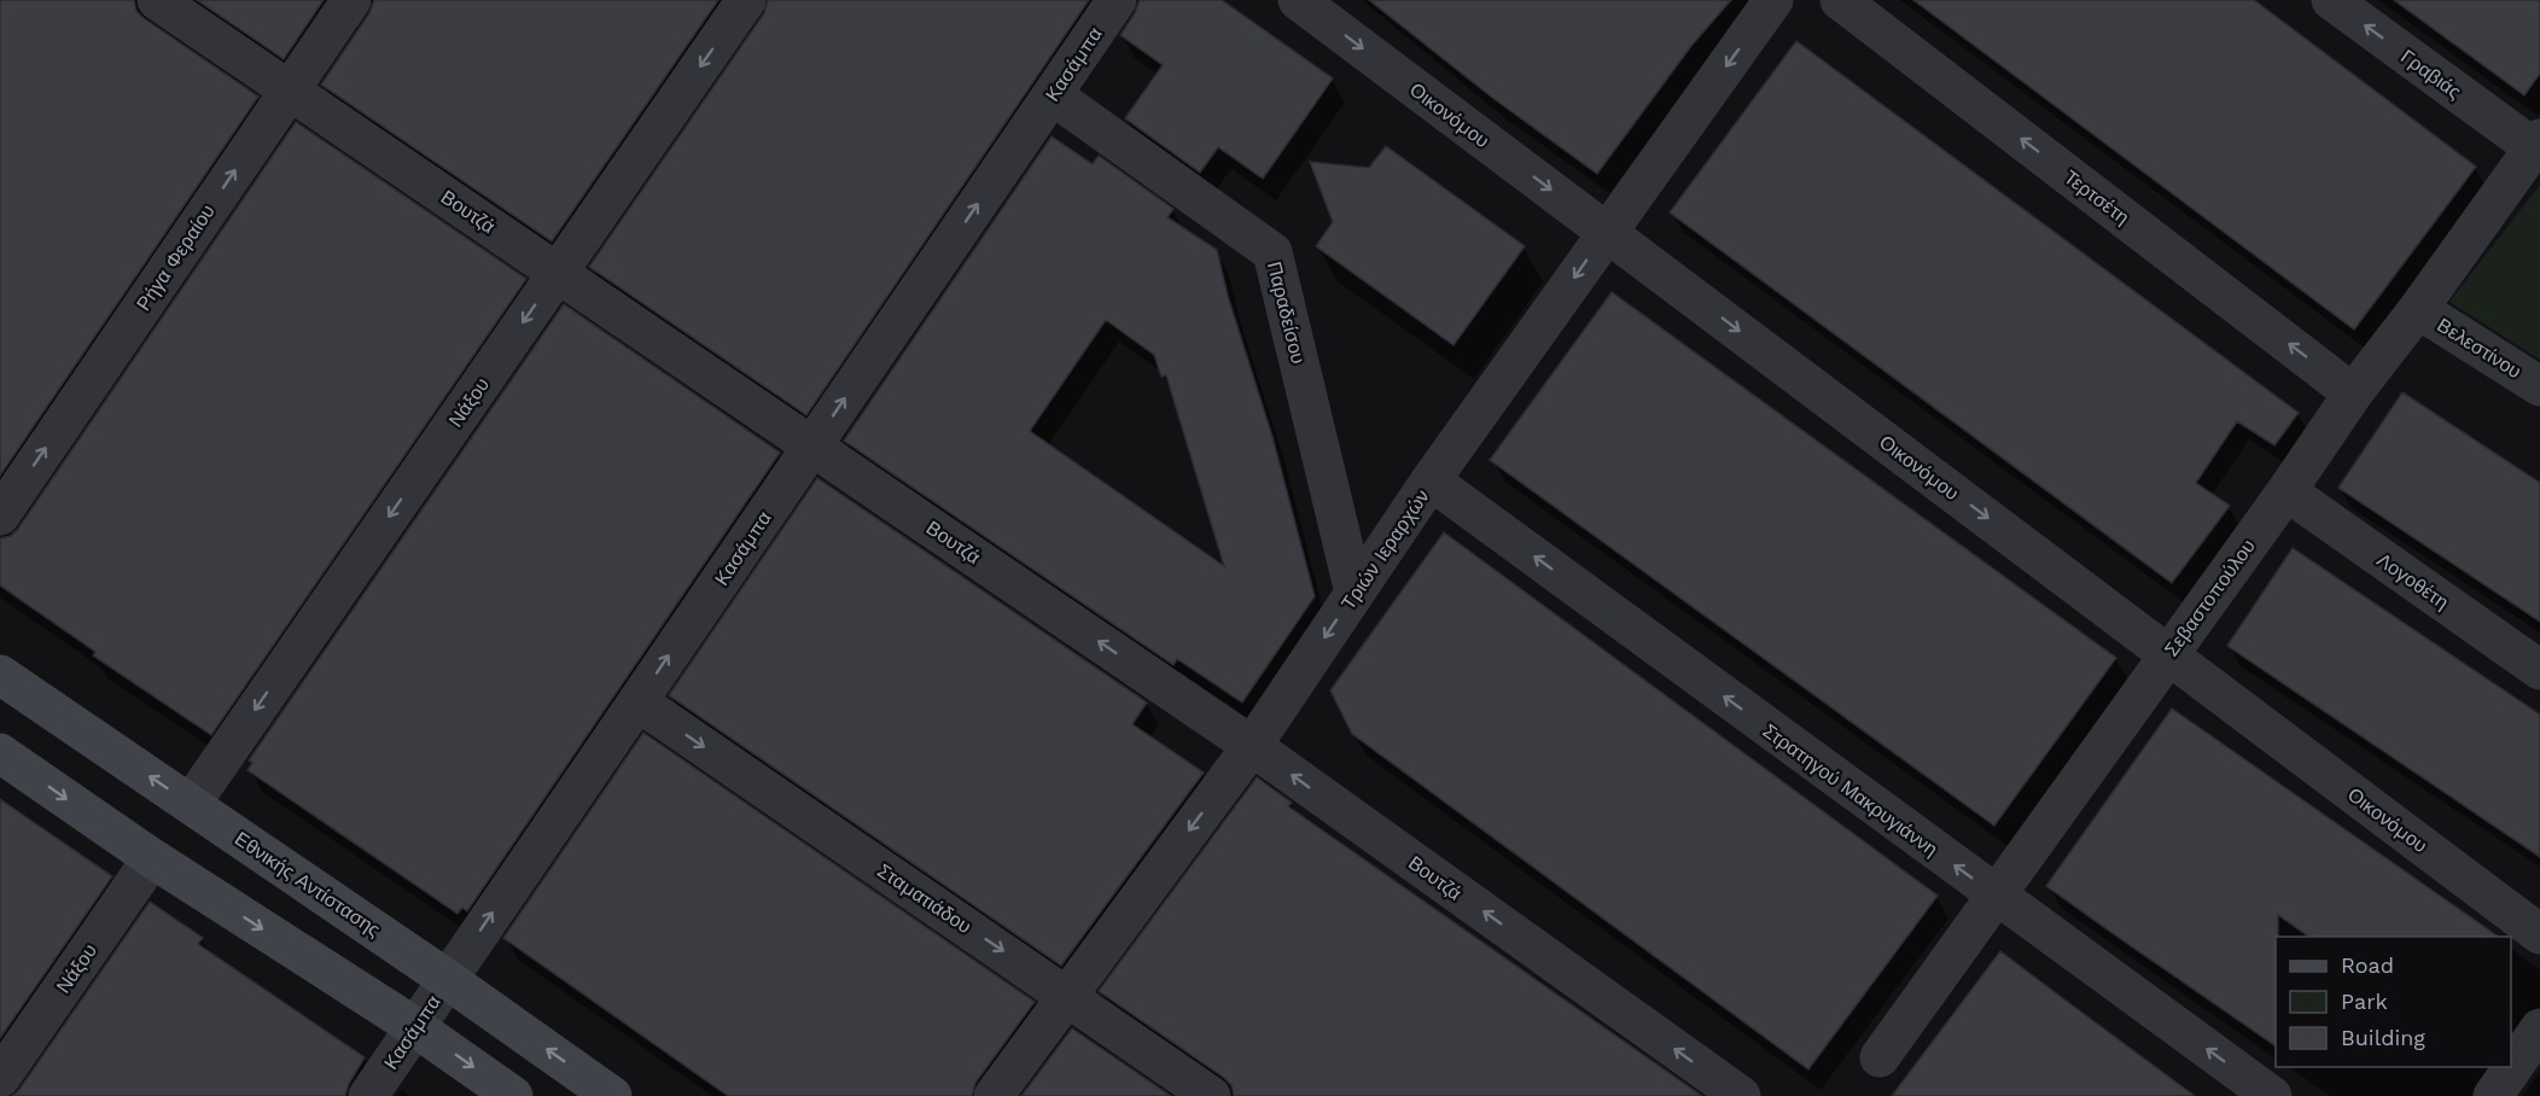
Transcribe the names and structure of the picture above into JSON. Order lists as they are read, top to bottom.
{
  "streets": {
    "main road": ["Εθνικής Αντίστασης"],
    "street": [
      "Κασάμπα",
      "Γραβιάς",
      "Οικονόμου",
      "Τερτσέτη",
      "Βουτζά",
      "Ρήγα Φεραίου",
      "Παραδείσου",
      "Βελεστίνου",
      "Νάξου",
      "Τριών Ιεραρχών",
      "Λογοθέτη",
      "Σεβαστοπούλου",
      "Στρατηγού Μακρυγιάννη",
      "Σταματιάδου"
    ]
  },
  "crossings": [
    ["Κασάμπα", "Βουτζά"],
    ["Κασάμπα", "Παραδείσου"],
    ["Κασάμπα", "Εθνικής Αντίστασης"],
    ["Κασάμπα", "Σταματιάδου"],
    ["Γραβιάς", "Σεβαστοπούλου"],
    ["Οικονόμου", "Τριών Ιεραρχών"],
    ["Οικονόμου", "Σεβαστοπούλου"],
    ["Τερτσέτη", "Σεβαστοπούλου"],
    ["Βουτζά", "Ρήγα Φεραίου"],
    ["Βουτζά", "Νάξου"],
    ["Βουτζά", "Τριών Ιεραρχών"],
    ["Παραδείσου", "Τριών Ιεραρχών"],
    ["Βελεστίνου", "Σεβαστοπούλου"],
    ["Νάξου", "Εθνικής Αντίστασης"],
    ["Τριών Ιεραρχών", "Στρατηγού Μακρυγιάννη"],
    ["Τριών Ιεραρχών", "Σταματιάδου"],
    ["Λογοθέτη", "Σεβαστοπούλου"],
    ["Σεβαστοπούλου", "Στρατηγού Μακρυγιάννη"]
  ],
  "one_way": [
    "Κασάμπα",
    "Γραβιάς",
    "Οικονόμου",
    "Τερτσέτη",
    "Βουτζά",
    "Ρήγα Φεραίου",
    "Νάξου",
    "Τριών Ιεραρχών",
    "Στρατηγού Μακρυγιάννη",
    "Σταματιάδου"
  ],
  "legend": ["Road", "Park", "Building"]
}
